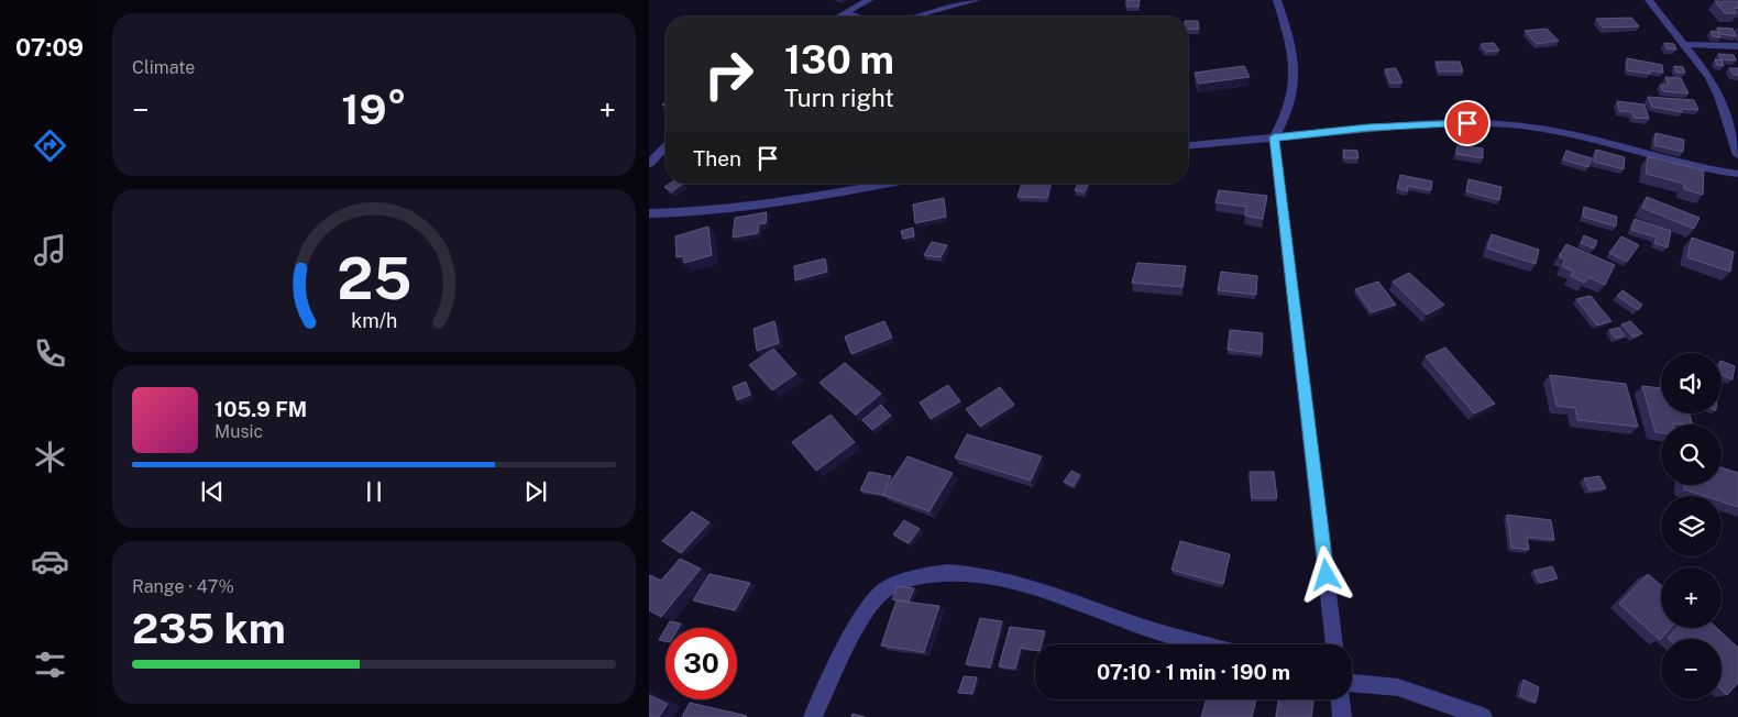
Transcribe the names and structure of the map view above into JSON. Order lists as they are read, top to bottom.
{
  "page": {
    "tabs": "07:09",
    "tile": [
      "Climate",
      ["Range · 47%", "235 km"]
    ],
    "turn": ["130 m", "Turn right"],
    "heat": ["−", "19°", "+"],
    "then": "Then",
    "map_buttons": ["+", "−"],
    "song": ["105.9 FM", "Music"],
    "limit": "30",
    "trip": "07:10 · 1 min · 190 m",
    "gauge": ["25", "km/h"]
  }
}
